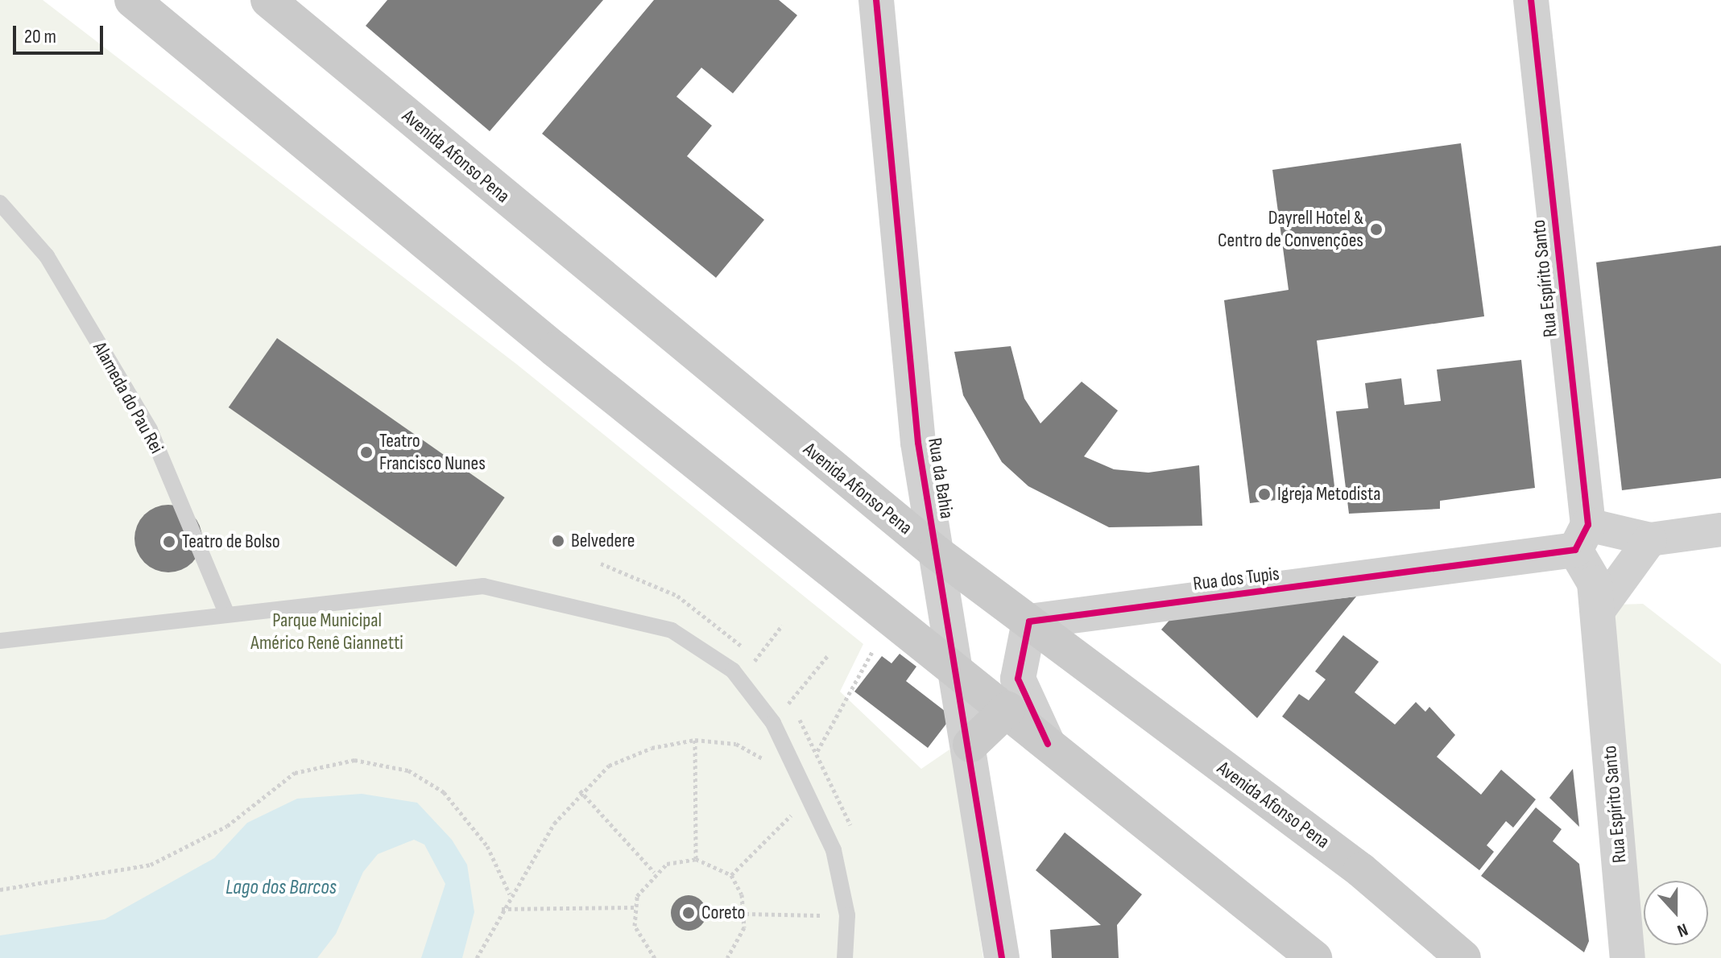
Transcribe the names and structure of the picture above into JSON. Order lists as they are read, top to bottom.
{
  "streets": {
    "main road": ["Avenida Afonso Pena"],
    "street": ["Rua Espírito Santo", "Rua da Bahia", "Rua dos Tupis"],
    "lane": ["Alameda do Pau Rei"]
  },
  "crossings": [
    ["Avenida Afonso Pena", "Rua da Bahia"],
    ["Avenida Afonso Pena", "Rua dos Tupis"],
    ["Rua Espírito Santo", "Rua dos Tupis"]
  ],
  "water": ["Lago dos Barcos"],
  "parks": ["Parque Municipal Américo Renê Giannetti"],
  "places": [
    "Dayrell Hotel & Centro de Convenções",
    "Teatro Francisco Nunes",
    "Igreja Metodista",
    "Belvedere",
    "Teatro de Bolso",
    "Coreto"
  ],
  "scale_bar": "20 m",
  "north": "bottom"
}
